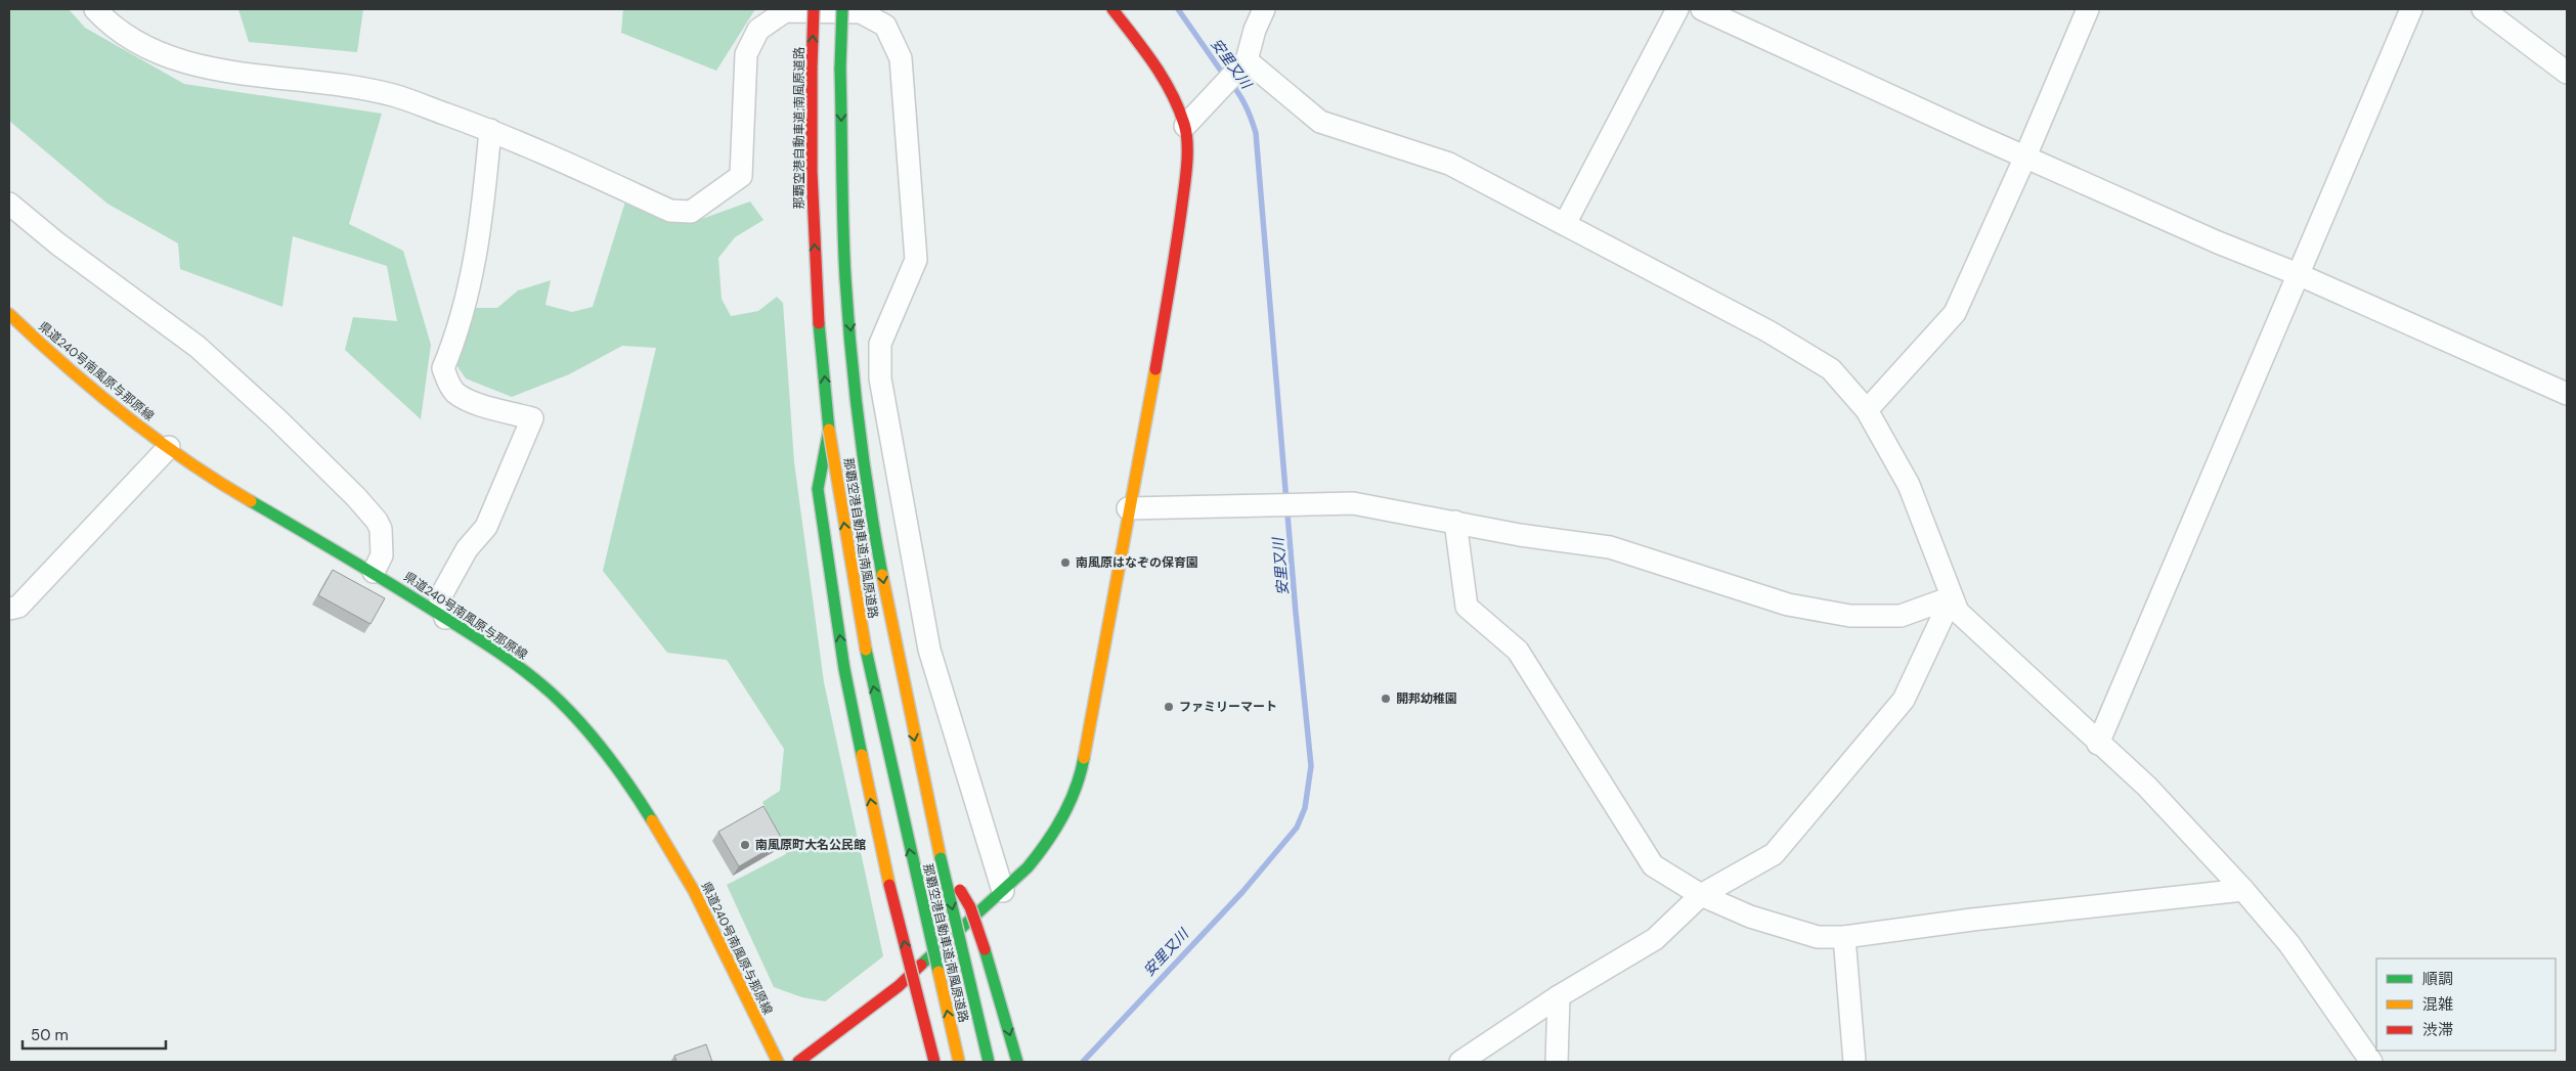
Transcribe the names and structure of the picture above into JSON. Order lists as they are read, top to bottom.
{
  "streets": {
    "main road": ["那覇空港自動車道;南風原道路", "県道240号南風原与那原線"]
  },
  "water": ["安里又川"],
  "places": [
    "南風原はなぞの保育園",
    "開邦幼稚園",
    "ファミリーマート",
    "南風原町大名公民館"
  ],
  "legend": ["順調", "混雑", "渋滞"],
  "scale_bar": "50 m"
}
